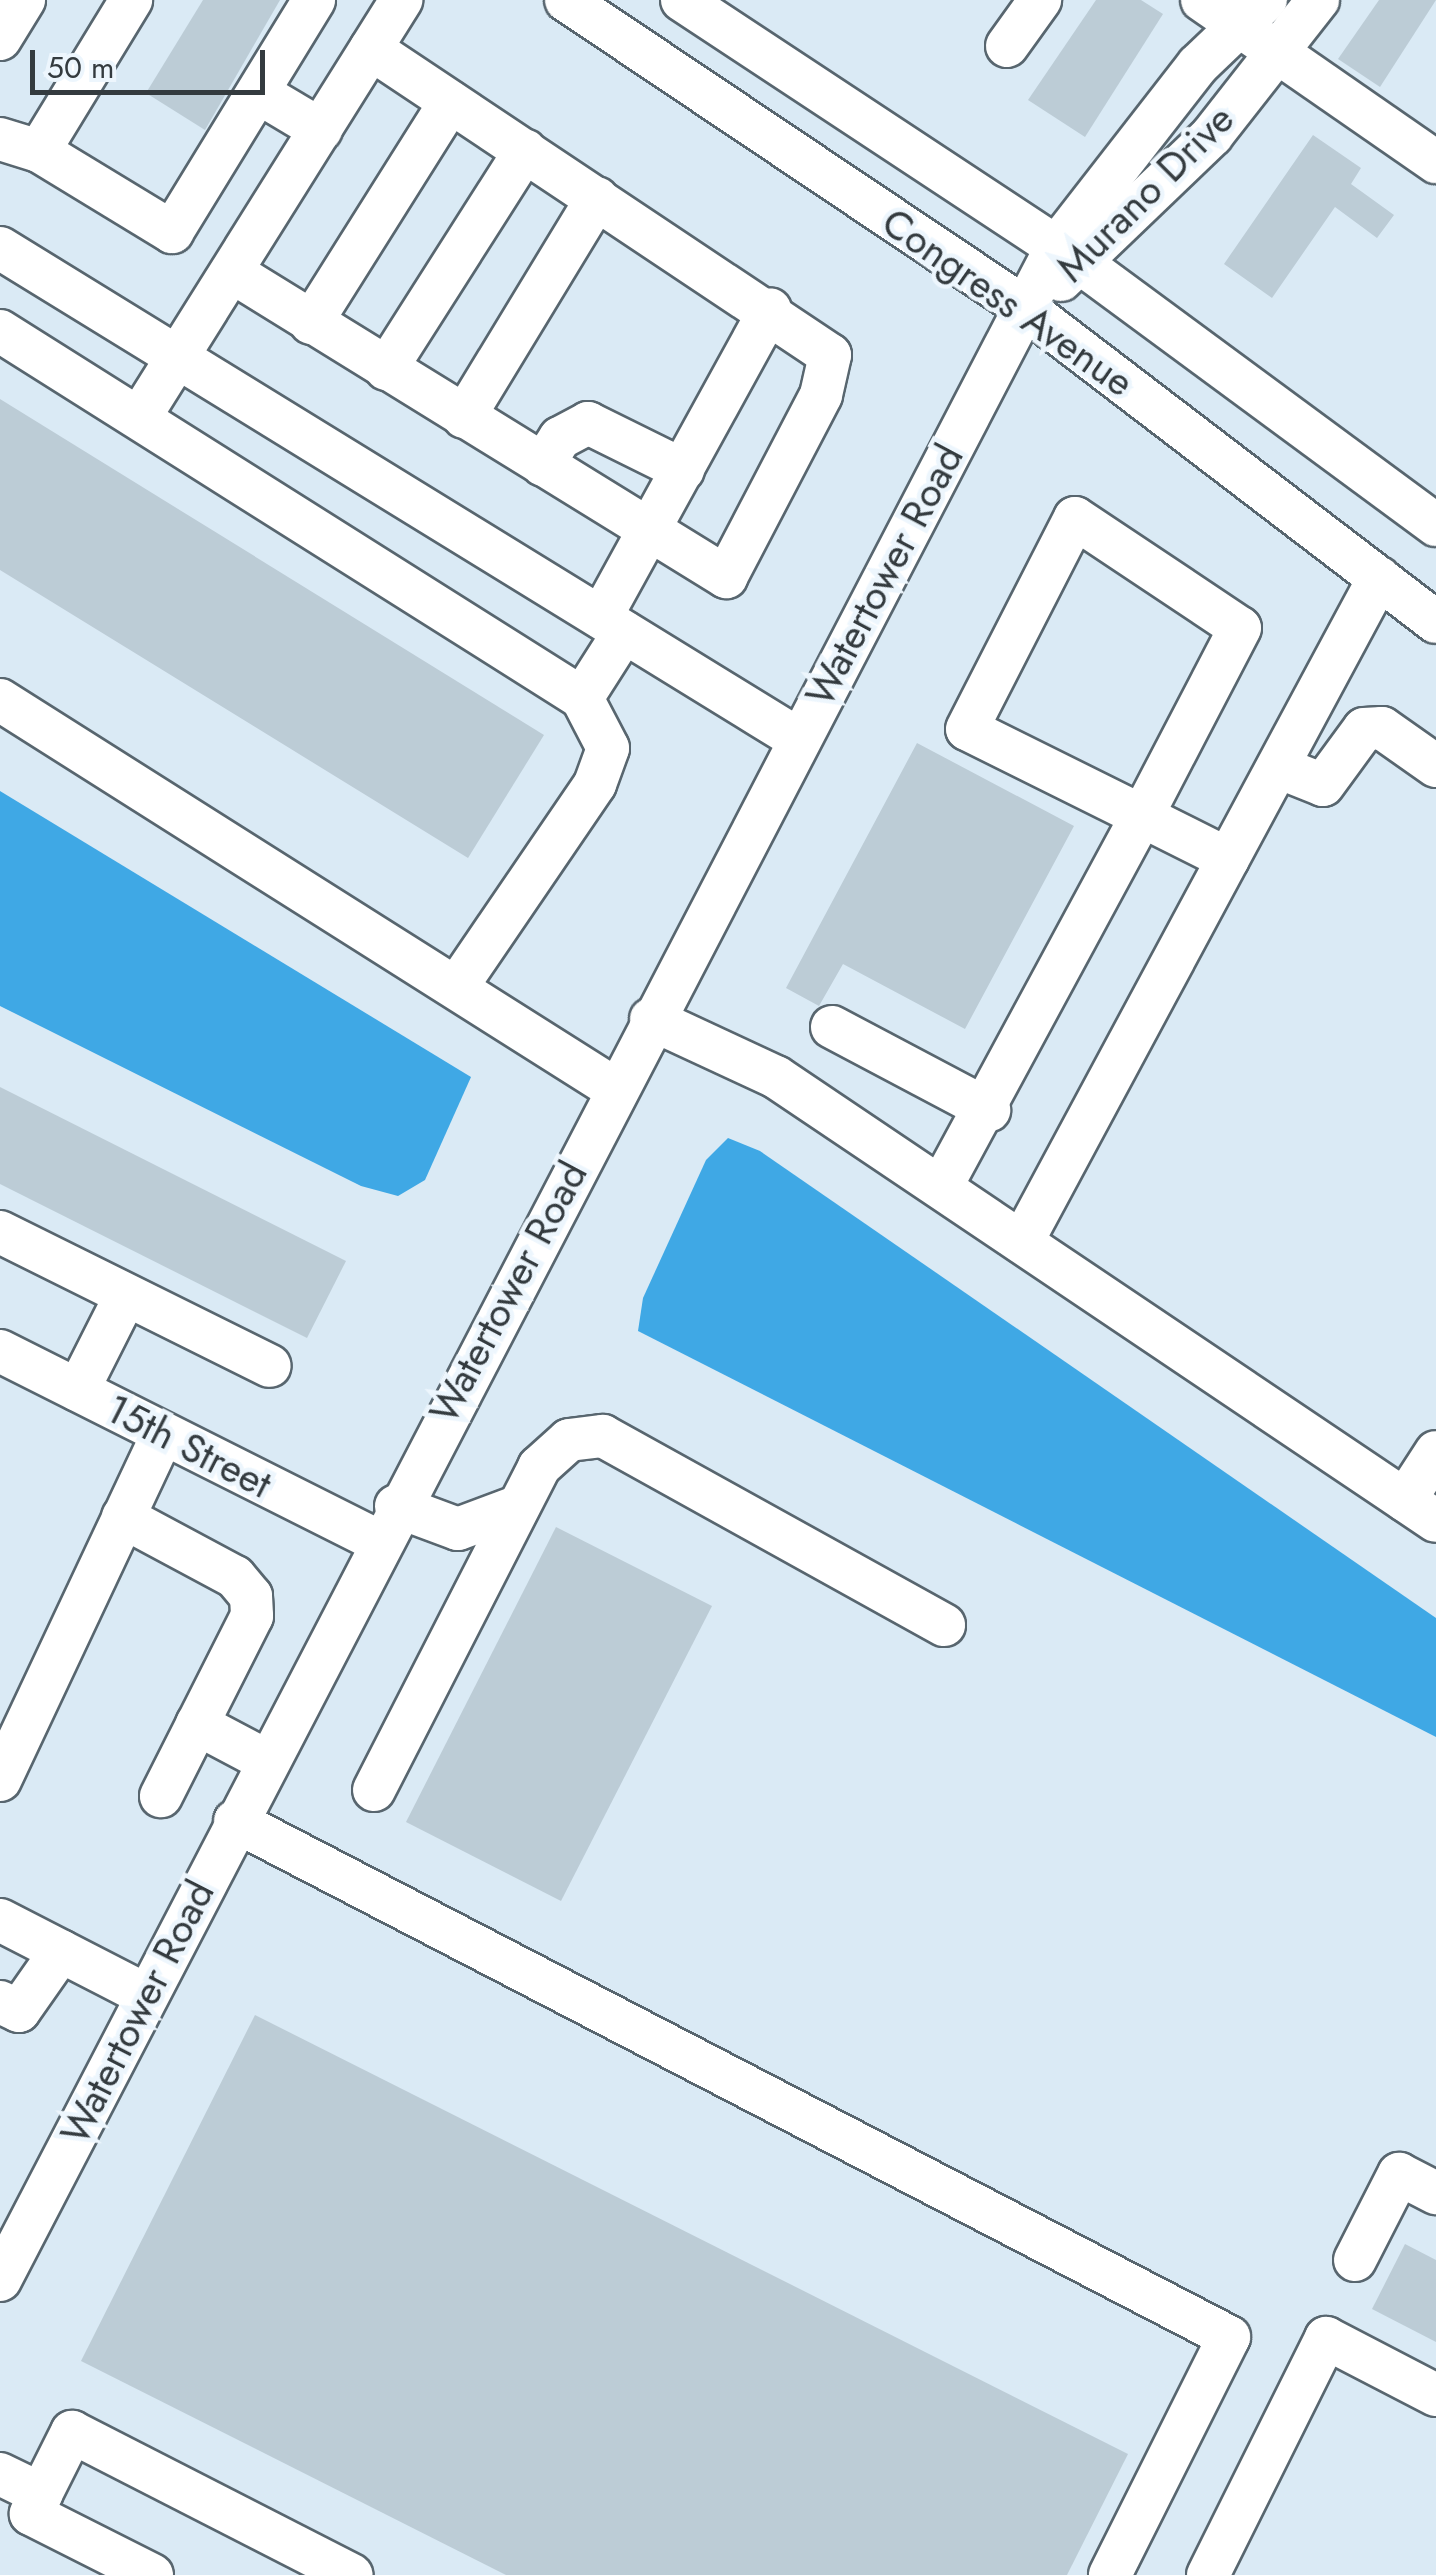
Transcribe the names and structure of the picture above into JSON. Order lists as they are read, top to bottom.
{
  "streets": {
    "street": [
      "Murano Drive",
      "Congress Avenue",
      "Watertower Road",
      "15th Street"
    ]
  },
  "crossings": [
    ["Murano Drive", "Congress Avenue"],
    ["Murano Drive", "Watertower Road"],
    ["Congress Avenue", "Watertower Road"],
    ["Watertower Road", "15th Street"]
  ],
  "scale_bar": "50 m"
}
